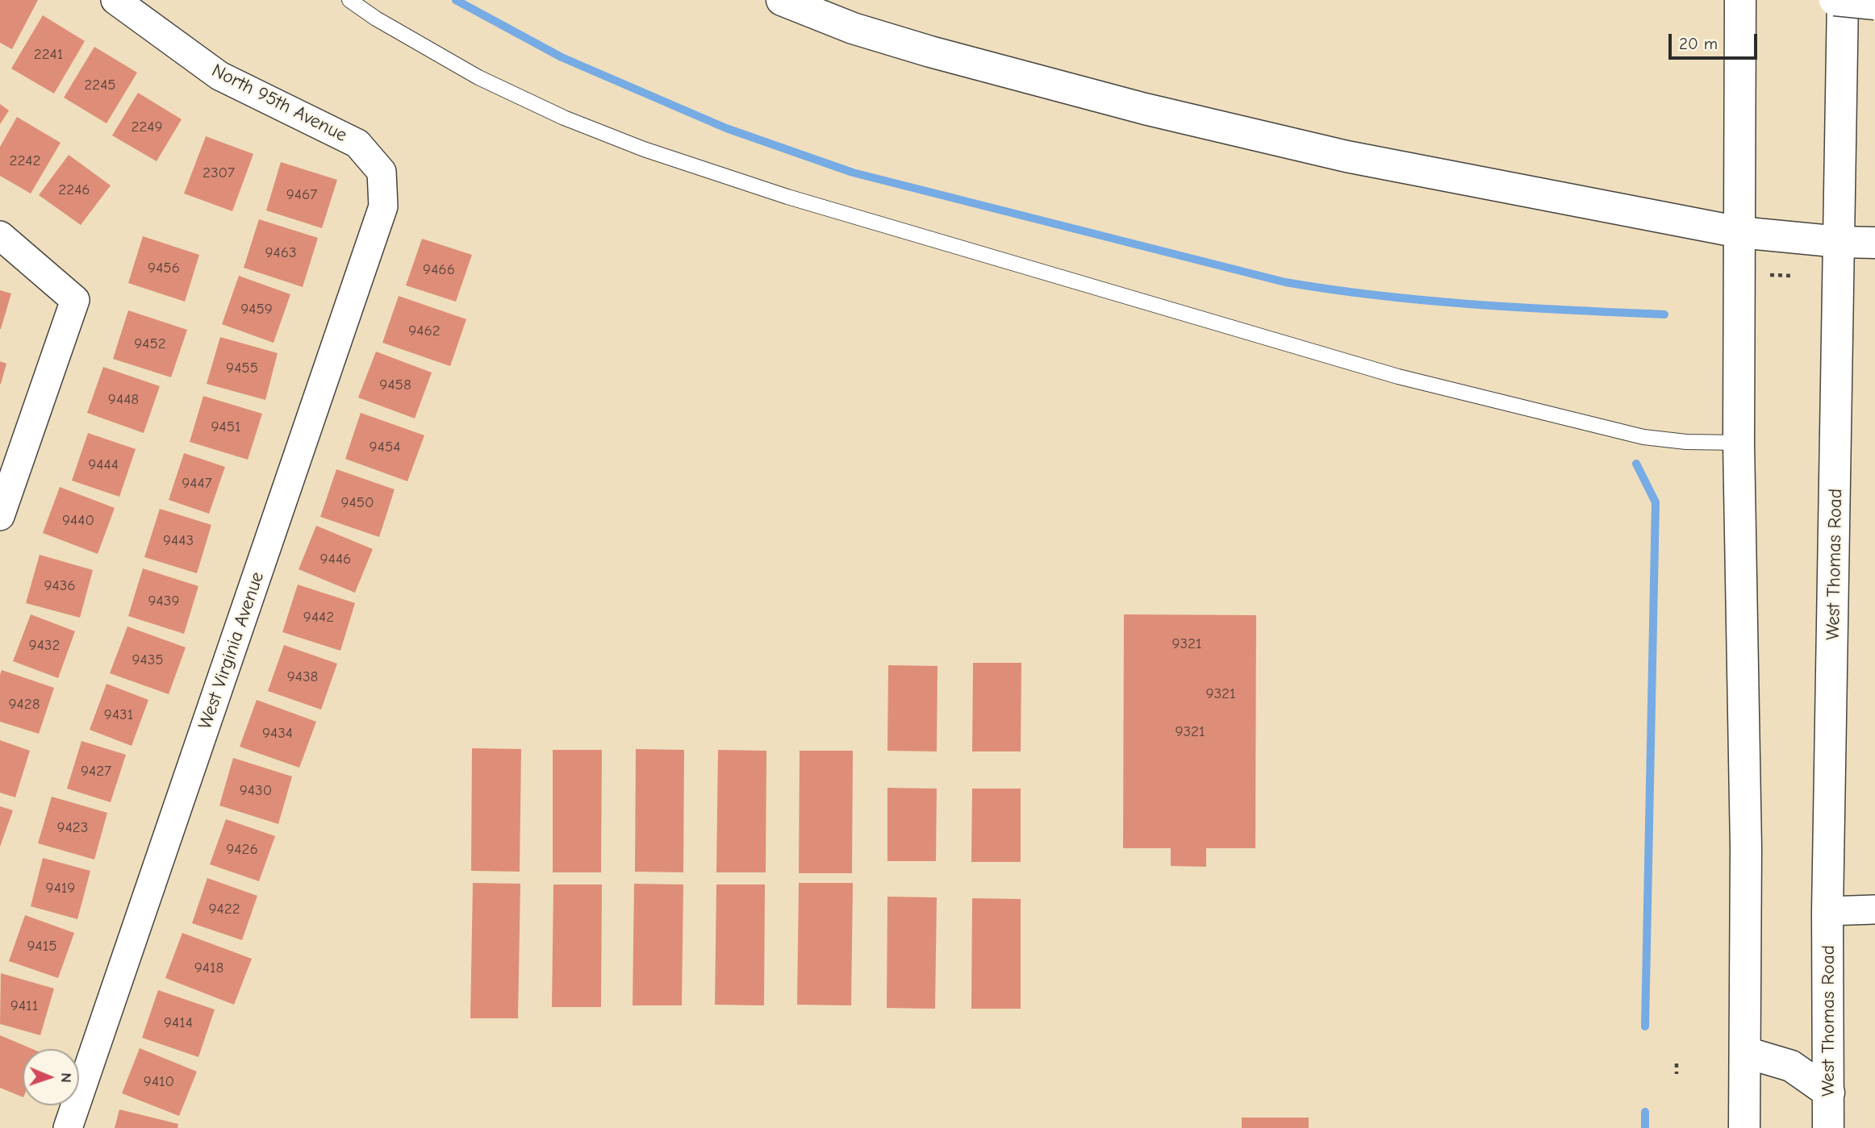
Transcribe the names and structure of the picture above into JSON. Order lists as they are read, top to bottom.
{
  "streets": {
    "main road": ["West Thomas Road"],
    "street": ["North 95th Avenue", "West Virginia Avenue"]
  },
  "crossings": [
    ["North 95th Avenue", "West Virginia Avenue"]
  ],
  "house_numbers": [
    "2241",
    "2245",
    "2249",
    "2242",
    "2307",
    "2246",
    "9467",
    "9463",
    "9456",
    "9466",
    "9459",
    "9462",
    "9452",
    "9455",
    "9458",
    "9448",
    "9451",
    "9454",
    "9444",
    "9447",
    "9450",
    "9440",
    "9443",
    "9446",
    "9436",
    "9439",
    "9442",
    "9321",
    "9432",
    "9435",
    "9438",
    "9321",
    "9428",
    "9431",
    "9321",
    "9434",
    "9427",
    "9430",
    "9423",
    "9426",
    "9419",
    "9422",
    "9415",
    "9418",
    "9411",
    "9414",
    "9410"
  ],
  "scale_bar": "20 m",
  "north": "right"
}
